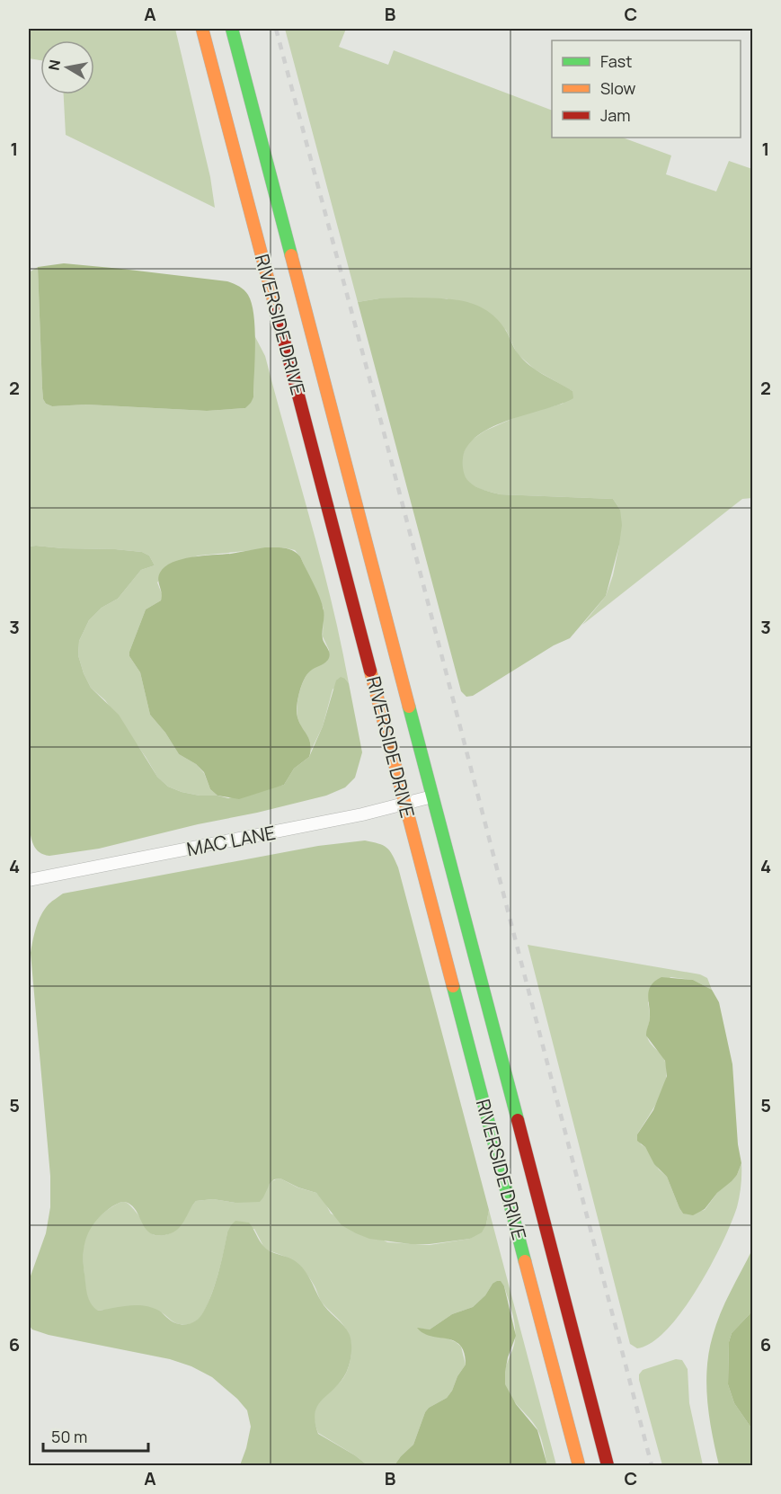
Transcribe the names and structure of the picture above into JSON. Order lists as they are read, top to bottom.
{
  "streets": {
    "main road": ["RIVERSIDE DRIVE"],
    "street": ["MAC LANE"]
  },
  "crossings": [
    ["RIVERSIDE DRIVE", "MAC LANE"]
  ],
  "legend": ["Fast", "Slow", "Jam"],
  "scale_bar": "50 m",
  "north": "left",
  "grid": {
    "columns": ["A", "B", "C"],
    "rows": [
      "1",
      "2",
      "3",
      "4",
      "5",
      "6"
    ]
  }
}
